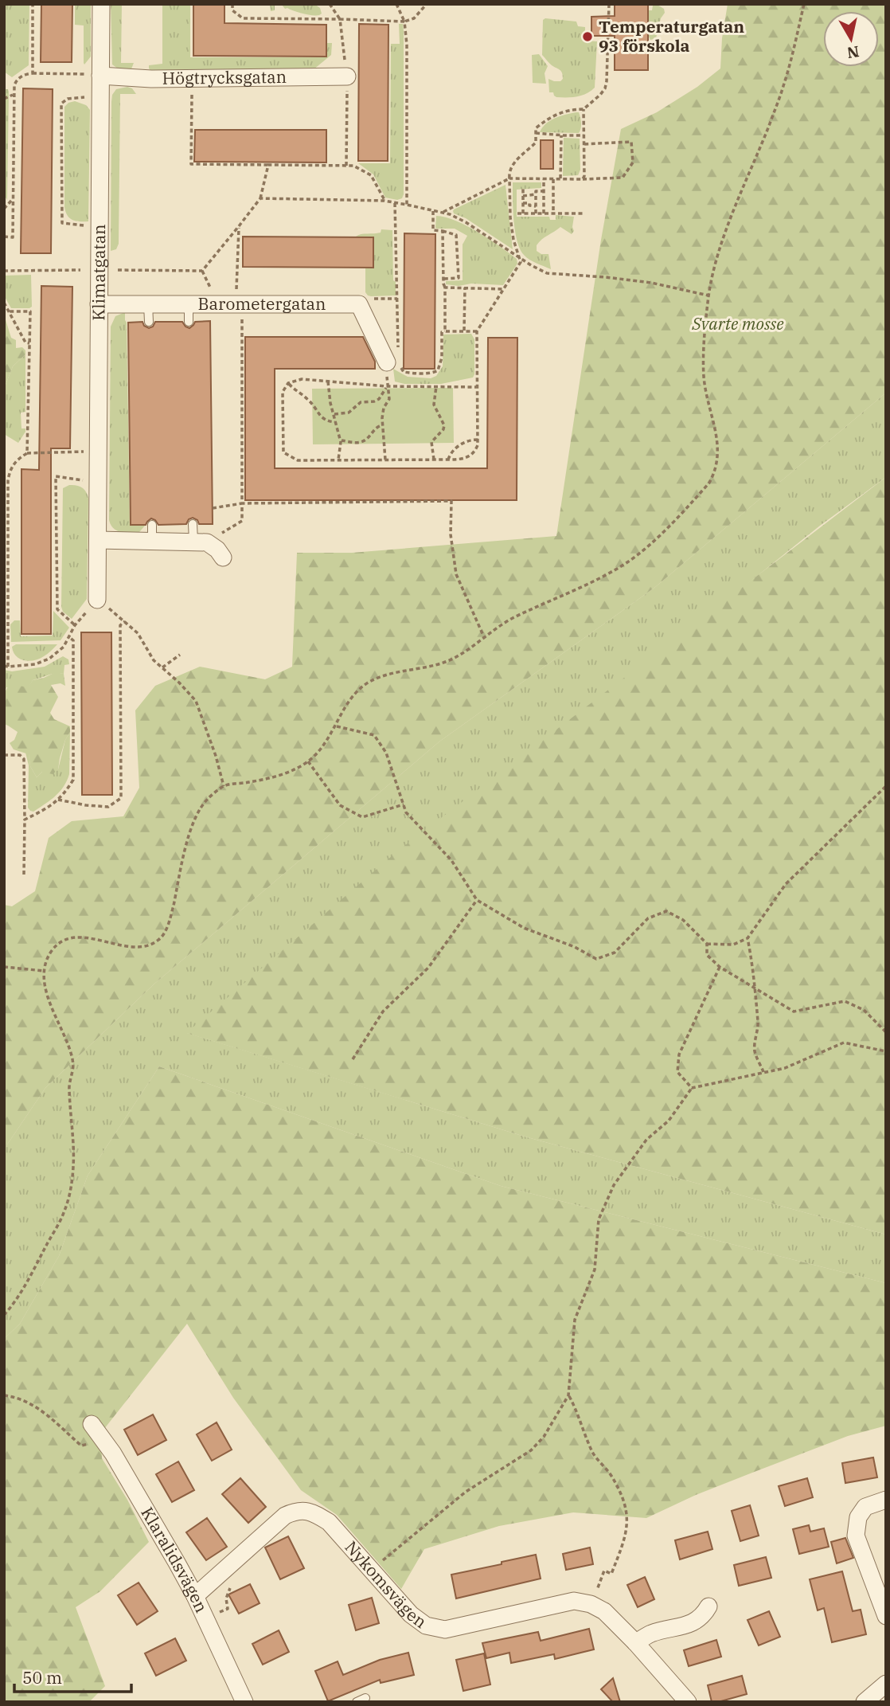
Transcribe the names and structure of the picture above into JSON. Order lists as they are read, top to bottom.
{
  "streets": {
    "street": [
      "Högtrycksgatan",
      "Klimatgatan",
      "Barometergatan",
      "Klaralidsvägen",
      "Nykomsvägen"
    ]
  },
  "crossings": [
    ["Högtrycksgatan", "Klimatgatan"],
    ["Klimatgatan", "Barometergatan"],
    ["Klaralidsvägen", "Nykomsvägen"]
  ],
  "parks": ["Svarte mosse"],
  "places": ["Temperaturgatan 93 förskola"],
  "scale_bar": "50 m",
  "north": "bottom"
}
